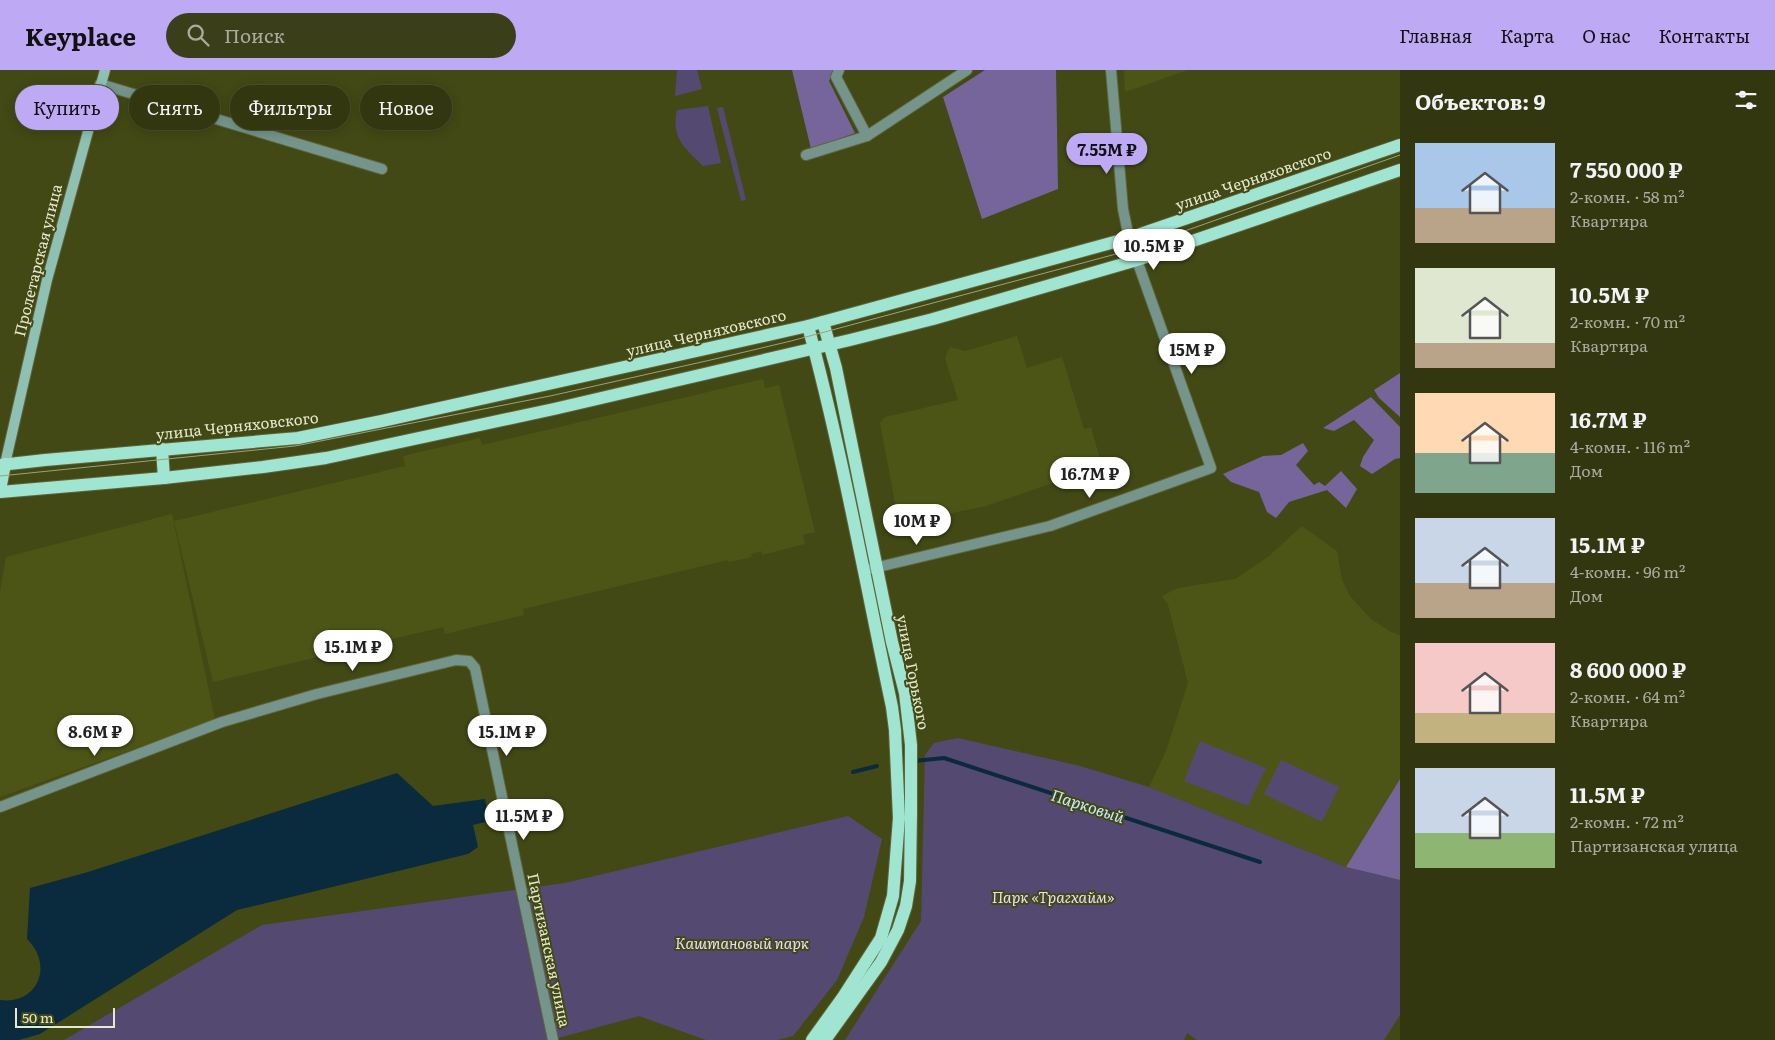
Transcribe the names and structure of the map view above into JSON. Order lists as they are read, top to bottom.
{
  "streets": {
    "main road": ["улица Черняховского", "Пролетарская улица", "улица Горького"],
    "street": ["Партизанская улица"]
  },
  "crossings": [
    ["улица Черняховского", "Пролетарская улица"],
    ["улица Черняховского", "улица Горького"]
  ],
  "water": ["Парковый"],
  "parks": ["Парк «Трагхайм»", "Каштановый парк"],
  "scale_bar": "50 m",
  "page": {
    "header": "Keyplace",
    "search": "Поиск",
    "nav": [
      "Главная",
      "Карта",
      "О нас",
      "Контакты"
    ],
    "heading": "Объектов: 9",
    "chip": [
      "Купить",
      "Снять",
      "Фильтры",
      "Новое"
    ],
    "list": [
      {
        "name": "7 550 000 ₽",
        "note": "2-комн. · 58 m² · Квартира"
      },
      {
        "name": "10.5M ₽",
        "note": "2-комн. · 70 m² · Квартира"
      },
      {
        "name": "16.7M ₽",
        "note": "4-комн. · 116 m² · Дом"
      },
      {
        "name": "15.1M ₽",
        "note": "4-комн. · 96 m² · Дом"
      },
      {
        "name": "8 600 000 ₽",
        "note": "2-комн. · 64 m² · Квартира"
      },
      {
        "name": "11.5M ₽",
        "note": "2-комн. · 72 m² · Партизанская улица"
      }
    ],
    "price": [
      "7.55M ₽",
      "10.5M ₽",
      "15M ₽",
      "16.7M ₽",
      "10M ₽",
      "15.1M ₽",
      "8.6M ₽",
      "15.1M ₽",
      "11.5M ₽"
    ],
    "scale": "50 m"
  }
}
